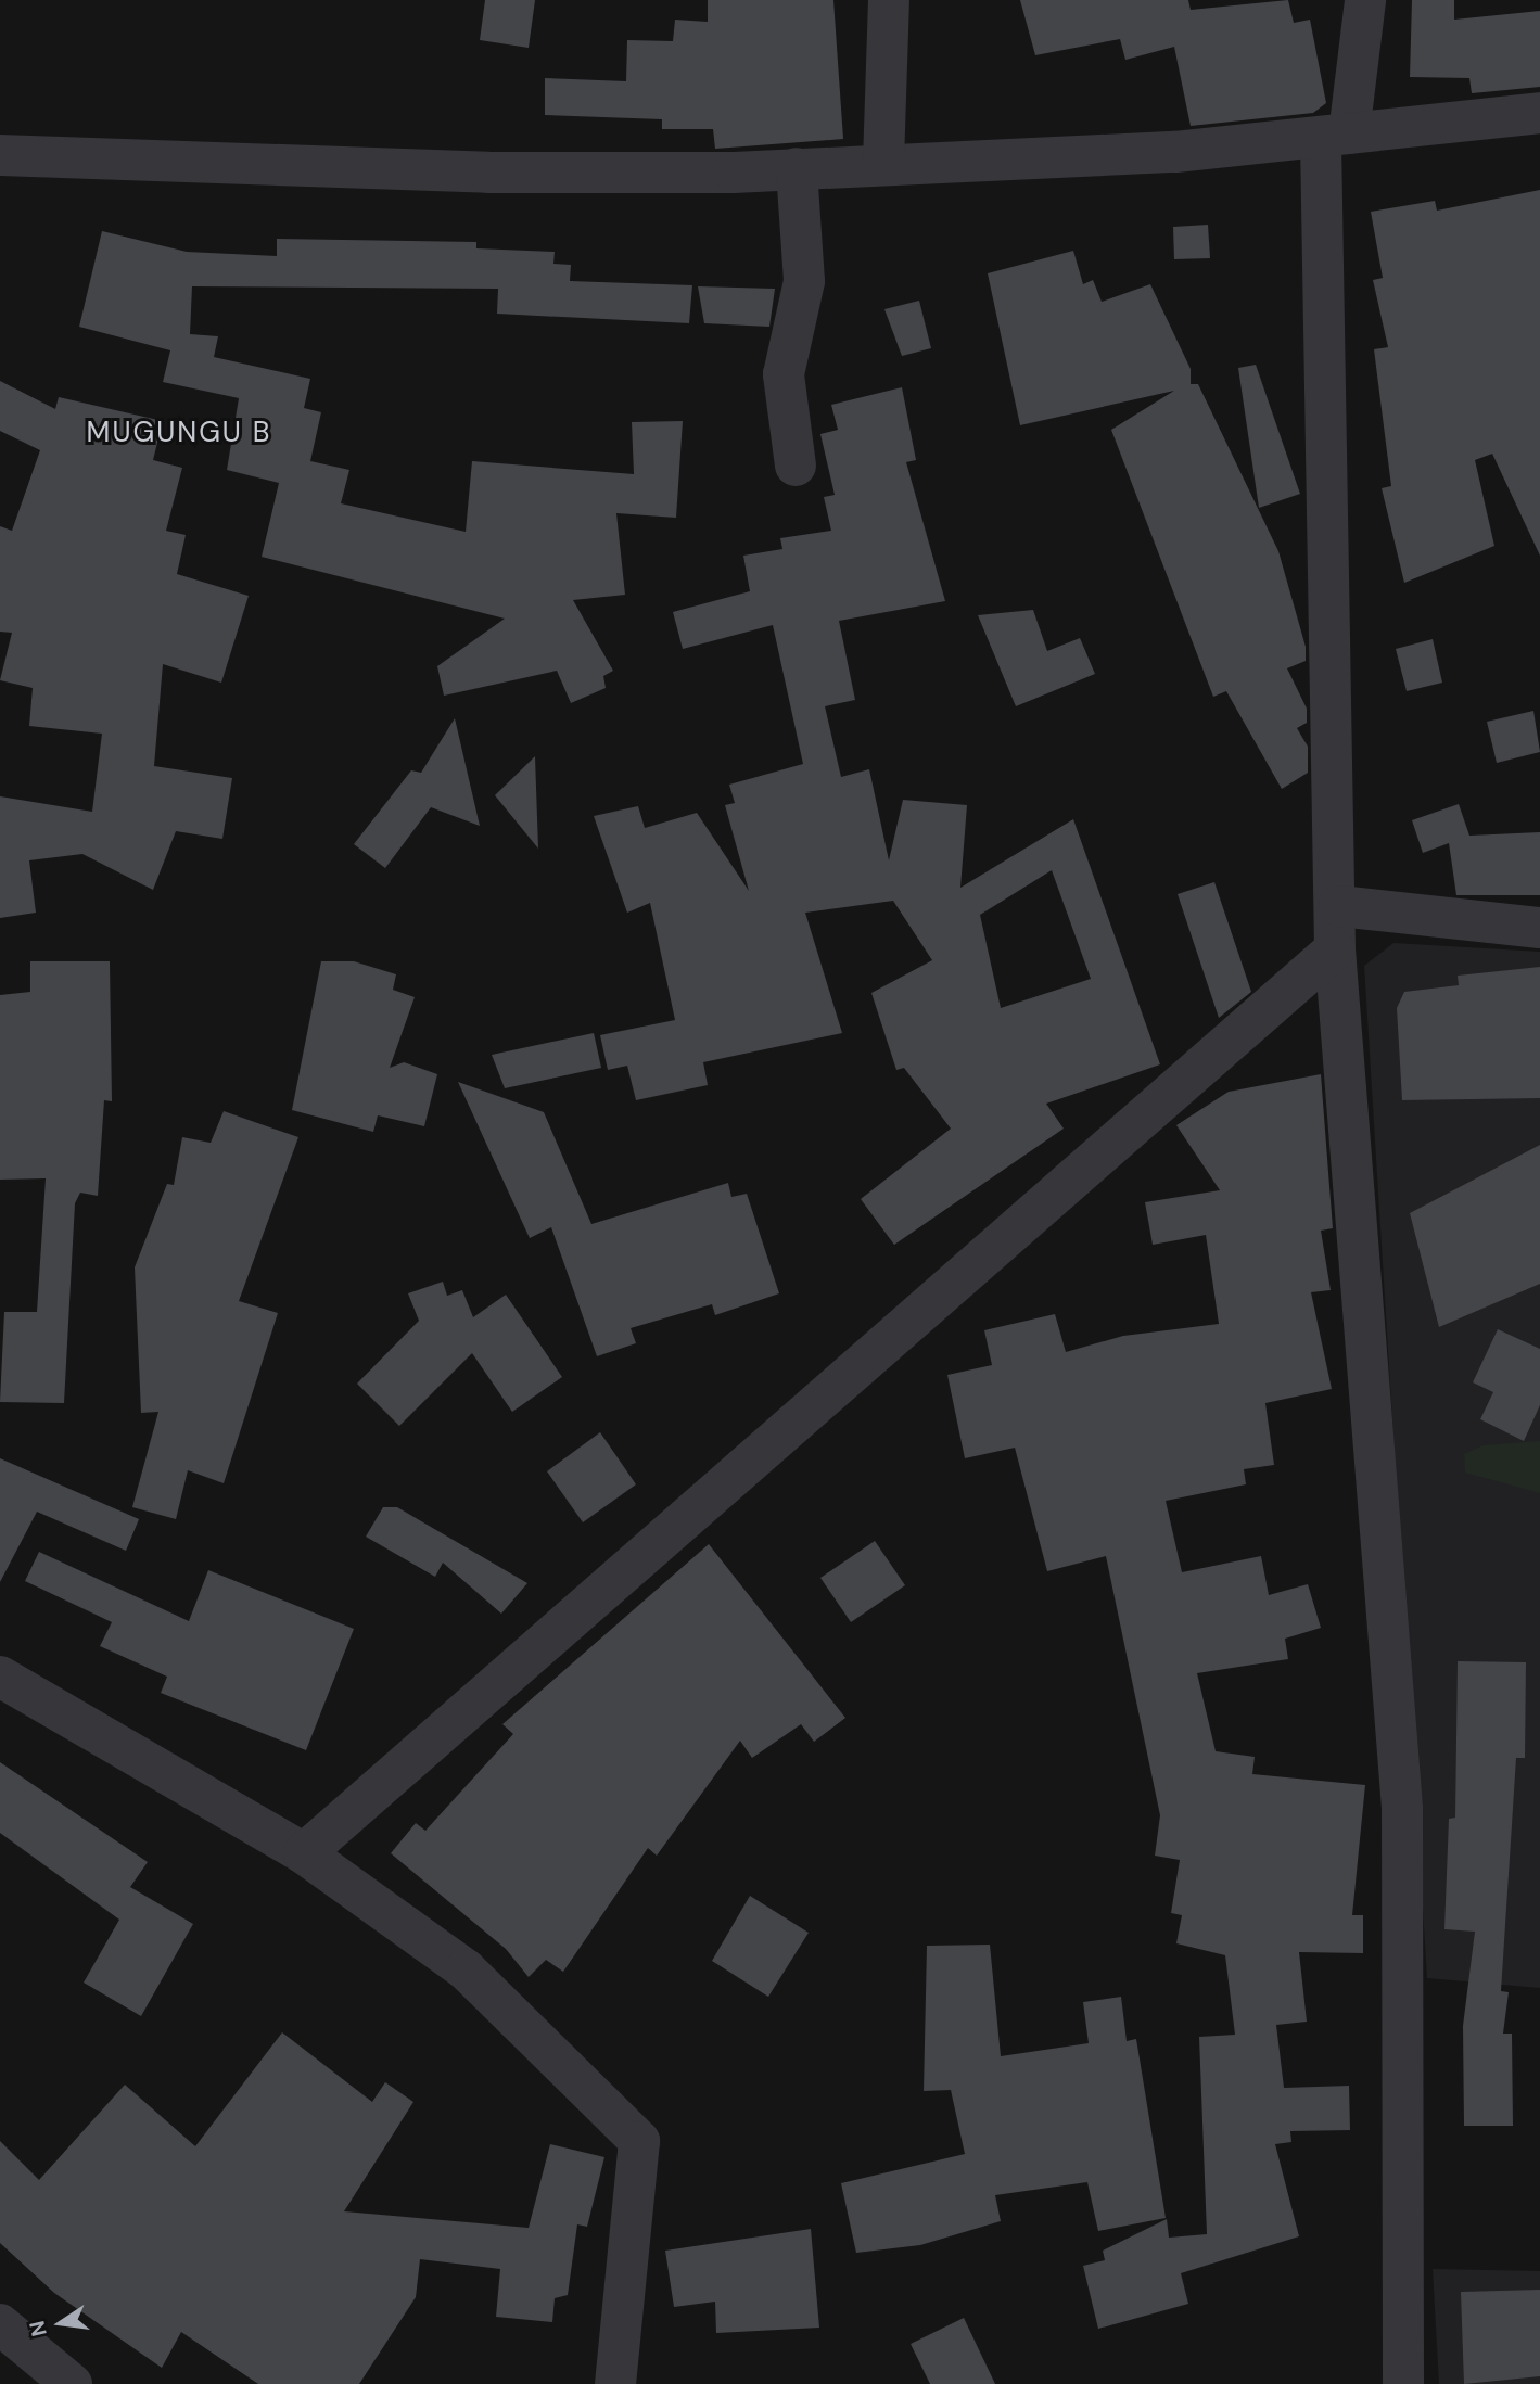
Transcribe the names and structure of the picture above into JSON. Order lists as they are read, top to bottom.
{
  "districts": ["MUGUNGU B"],
  "north": "left"
}
